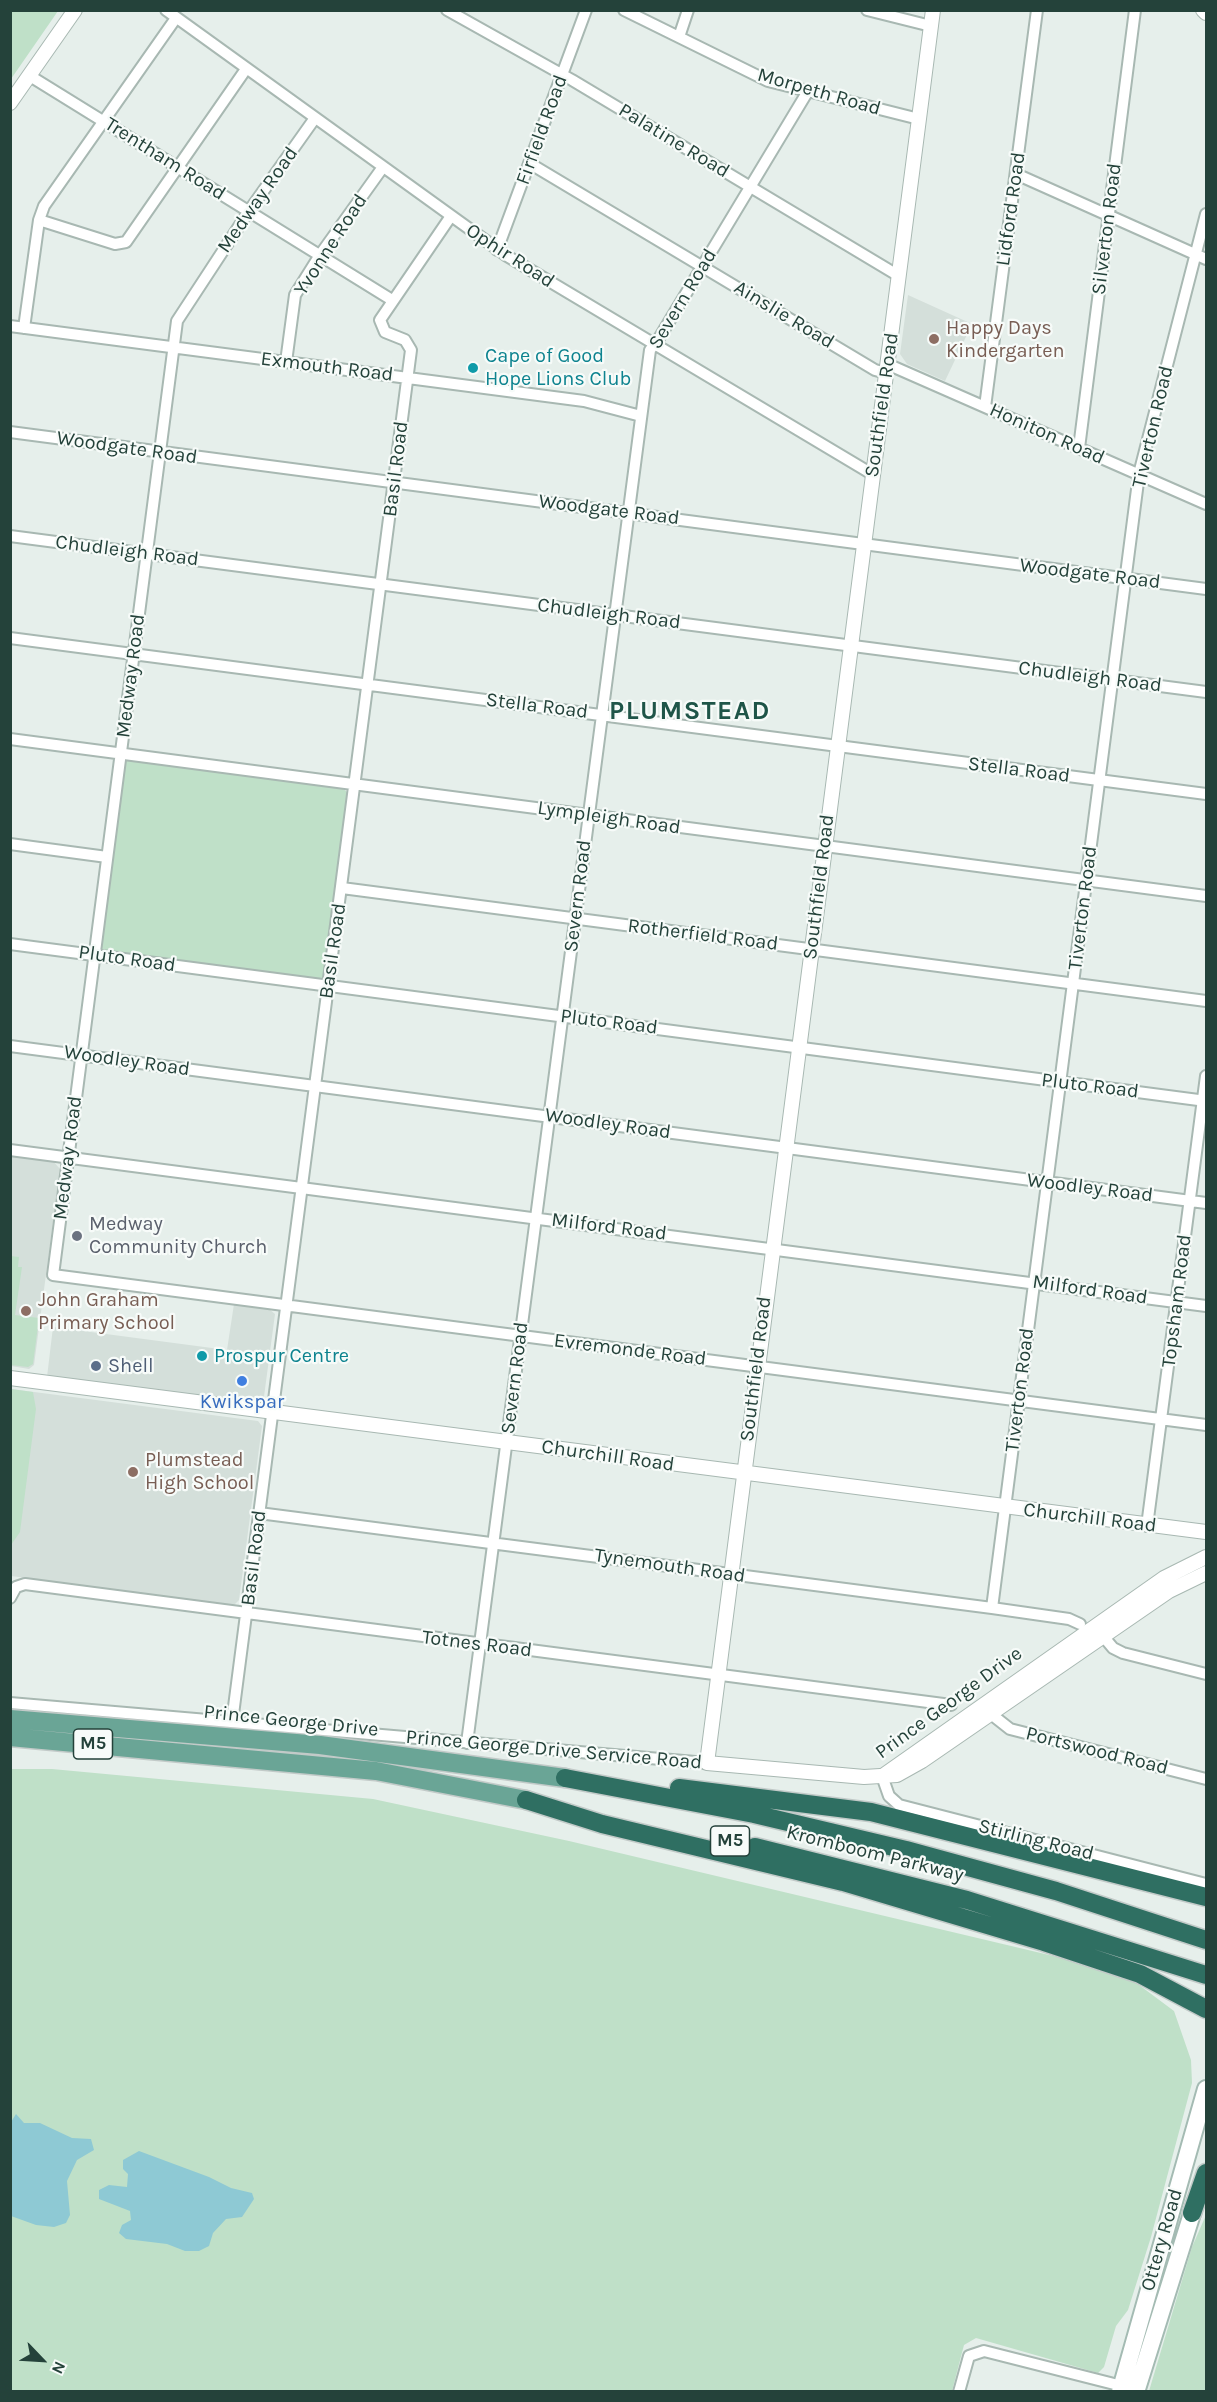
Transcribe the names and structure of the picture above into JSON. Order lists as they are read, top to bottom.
{
  "streets": {
    "highway": ["M5", "Kromboom Parkway"],
    "main road": ["Prince George Drive", "Ottery Road"],
    "street": [
      "Morpeth Road",
      "Firfield Road",
      "Palatine Road",
      "Trentham Road",
      "Medway Road",
      "Lidford Road",
      "Silverton Road",
      "Yvonne Road",
      "Ophir Road",
      "Severn Road",
      "Ainslie Road",
      "Exmouth Road",
      "Southfield Road",
      "Tiverton Road",
      "Honiton Road",
      "Woodgate Road",
      "Basil Road",
      "Chudleigh Road",
      "Stella Road",
      "Lympleigh Road",
      "Rotherfield Road",
      "Pluto Road",
      "Woodley Road",
      "Milford Road",
      "Topsham Road",
      "Evremonde Road",
      "Churchill Road",
      "Tynemouth Road",
      "Totnes Road",
      "Prince George Drive Service Road",
      "Portswood Road",
      "Stirling Road"
    ]
  },
  "crossings": [
    ["Morpeth Road", "Severn Road"],
    ["Morpeth Road", "Southfield Road"],
    ["Firfield Road", "Palatine Road"],
    ["Firfield Road", "Ophir Road"],
    ["Firfield Road", "Ainslie Road"],
    ["Palatine Road", "Severn Road"],
    ["Palatine Road", "Southfield Road"],
    ["Trentham Road", "Medway Road"],
    ["Trentham Road", "Yvonne Road"],
    ["Trentham Road", "Basil Road"],
    ["Medway Road", "Ophir Road"],
    ["Medway Road", "Exmouth Road"],
    ["Medway Road", "Woodgate Road"],
    ["Medway Road", "Chudleigh Road"],
    ["Medway Road", "Stella Road"],
    ["Medway Road", "Lympleigh Road"],
    ["Medway Road", "Pluto Road"],
    ["Medway Road", "Woodley Road"],
    ["Medway Road", "Milford Road"],
    ["Medway Road", "Evremonde Road"],
    ["Lidford Road", "Honiton Road"],
    ["Silverton Road", "Honiton Road"],
    ["Yvonne Road", "Ophir Road"],
    ["Yvonne Road", "Exmouth Road"],
    ["Ophir Road", "Severn Road"],
    ["Ophir Road", "Southfield Road"],
    ["Ophir Road", "Basil Road"],
    ["Severn Road", "Ainslie Road"],
    ["Severn Road", "Exmouth Road"],
    ["Severn Road", "Woodgate Road"],
    ["Severn Road", "Chudleigh Road"],
    ["Severn Road", "Stella Road"],
    ["Severn Road", "Lympleigh Road"],
    ["Severn Road", "Rotherfield Road"],
    ["Severn Road", "Pluto Road"],
    ["Severn Road", "Woodley Road"],
    ["Severn Road", "Milford Road"],
    ["Severn Road", "Evremonde Road"],
    ["Severn Road", "Churchill Road"],
    ["Severn Road", "Tynemouth Road"],
    ["Severn Road", "Totnes Road"],
    ["Severn Road", "Prince George Drive Service Road"],
    ["Ainslie Road", "Southfield Road"],
    ["Ainslie Road", "Honiton Road"],
    ["Exmouth Road", "Basil Road"],
    ["Southfield Road", "Honiton Road"],
    ["Southfield Road", "Woodgate Road"],
    ["Southfield Road", "Chudleigh Road"],
    ["Southfield Road", "Stella Road"],
    ["Southfield Road", "Lympleigh Road"],
    ["Southfield Road", "Rotherfield Road"],
    ["Southfield Road", "Pluto Road"],
    ["Southfield Road", "Woodley Road"],
    ["Southfield Road", "Milford Road"],
    ["Southfield Road", "Evremonde Road"],
    ["Southfield Road", "Churchill Road"],
    ["Southfield Road", "Tynemouth Road"],
    ["Southfield Road", "Totnes Road"],
    ["Southfield Road", "Prince George Drive Service Road"],
    ["Tiverton Road", "Honiton Road"],
    ["Tiverton Road", "Woodgate Road"],
    ["Tiverton Road", "Chudleigh Road"],
    ["Tiverton Road", "Stella Road"],
    ["Tiverton Road", "Lympleigh Road"],
    ["Tiverton Road", "Rotherfield Road"],
    ["Tiverton Road", "Pluto Road"],
    ["Tiverton Road", "Woodley Road"],
    ["Tiverton Road", "Milford Road"],
    ["Tiverton Road", "Evremonde Road"],
    ["Tiverton Road", "Churchill Road"],
    ["Tiverton Road", "Tynemouth Road"],
    ["Woodgate Road", "Basil Road"],
    ["Basil Road", "Chudleigh Road"],
    ["Basil Road", "Stella Road"],
    ["Basil Road", "Lympleigh Road"],
    ["Basil Road", "Rotherfield Road"],
    ["Basil Road", "Pluto Road"],
    ["Basil Road", "Woodley Road"],
    ["Basil Road", "Milford Road"],
    ["Basil Road", "Evremonde Road"],
    ["Basil Road", "Churchill Road"],
    ["Basil Road", "Tynemouth Road"],
    ["Basil Road", "Totnes Road"],
    ["Basil Road", "Prince George Drive Service Road"],
    ["Pluto Road", "Topsham Road"],
    ["Woodley Road", "Topsham Road"],
    ["Milford Road", "Topsham Road"],
    ["Topsham Road", "Evremonde Road"],
    ["Topsham Road", "Churchill Road"],
    ["Prince George Drive", "Prince George Drive Service Road"],
    ["Prince George Drive", "Portswood Road"],
    ["Prince George Drive", "Stirling Road"],
    ["Prince George Drive", "Kromboom Parkway"],
    ["Prince George Drive Service Road", "Stirling Road"]
  ],
  "districts": ["PLUMSTEAD"],
  "places": [
    "Happy Days Kindergarten",
    "Cape of Good Hope Lions Club",
    "Medway Community Church",
    "John Graham Primary School",
    "Prospur Centre",
    "Shell",
    "Kwikspar",
    "Plumstead High School"
  ],
  "north": "bottom right"
}
